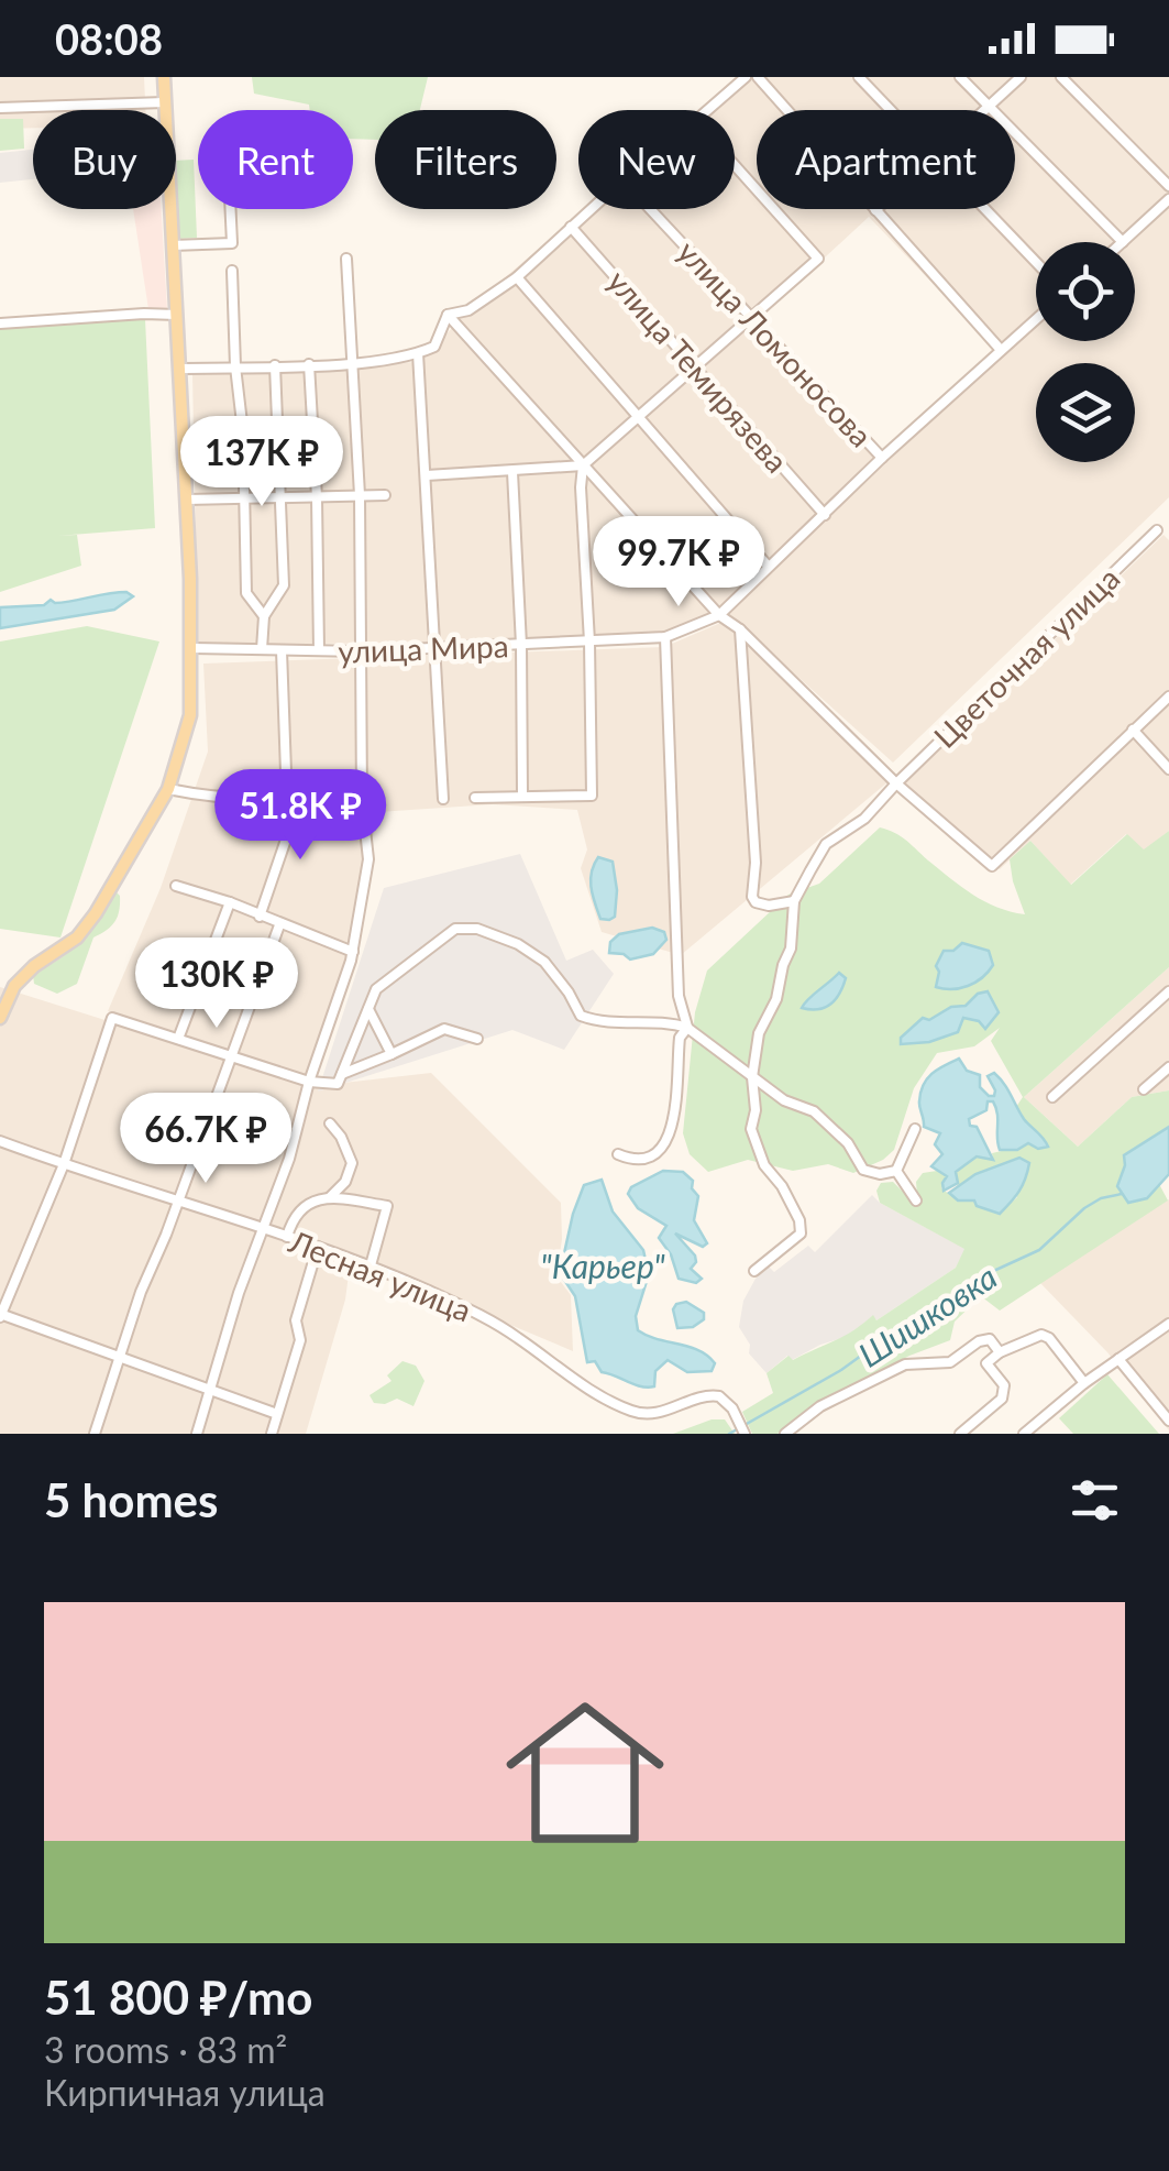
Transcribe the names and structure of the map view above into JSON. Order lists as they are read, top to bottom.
{
  "streets": {
    "street": [
      "улица Ломоносова",
      "улица Темирязева",
      "улица Мира",
      "Цветочная улица",
      "Лесная улица"
    ]
  },
  "crossings": [
    ["улица Ломоносова", "улица Мира"],
    ["улица Темирязева", "улица Мира"]
  ],
  "water": ["\"Карьер\"", "Шишковка"],
  "page": {
    "status": "08:08",
    "chip": [
      "Buy",
      "Rent",
      "Filters",
      "New",
      "Apartment"
    ],
    "price": [
      "137K ₽",
      "99.7K ₽",
      "51.8K ₽",
      "130K ₽",
      "66.7K ₽"
    ],
    "heading": "5 homes",
    "list": [
      {
        "name": "51 800 ₽/mo",
        "note": "3 rooms · 83 m² · Кирпичная улица"
      }
    ]
  }
}
